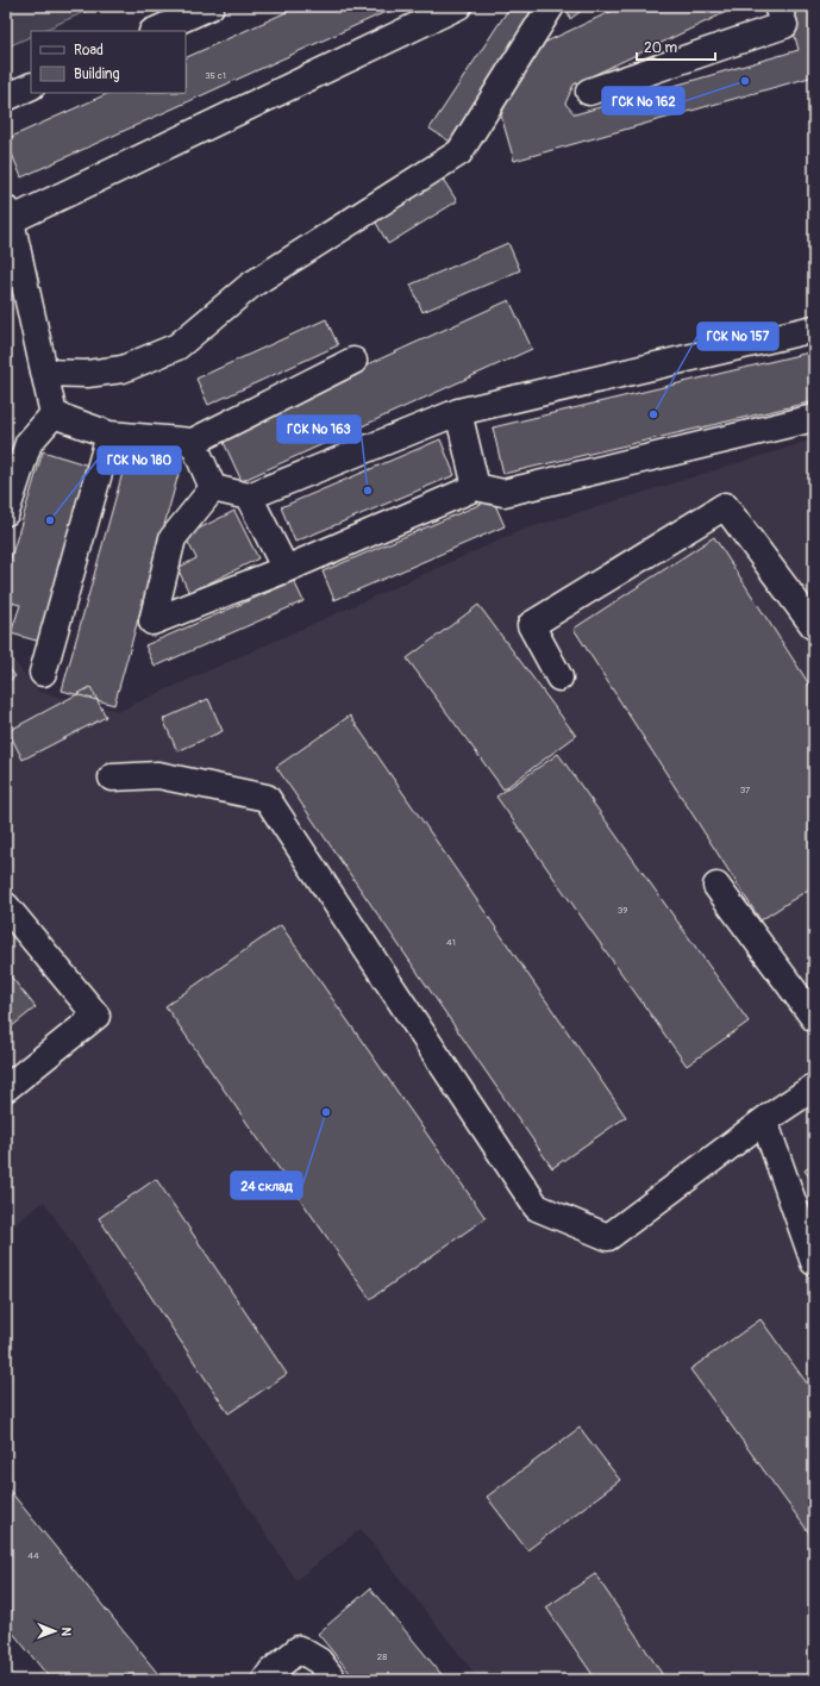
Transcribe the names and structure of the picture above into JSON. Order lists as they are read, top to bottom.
{
  "places": [
    "ГСК № 162",
    "ГСК № 157",
    "ГСК № 163",
    "ГСК № 180",
    "24 склад"
  ],
  "house_numbers": [
    "35 с1",
    "37",
    "39",
    "41",
    "44",
    "28"
  ],
  "legend": ["Road", "Building"],
  "scale_bar": "20 m",
  "north": "right"
}
